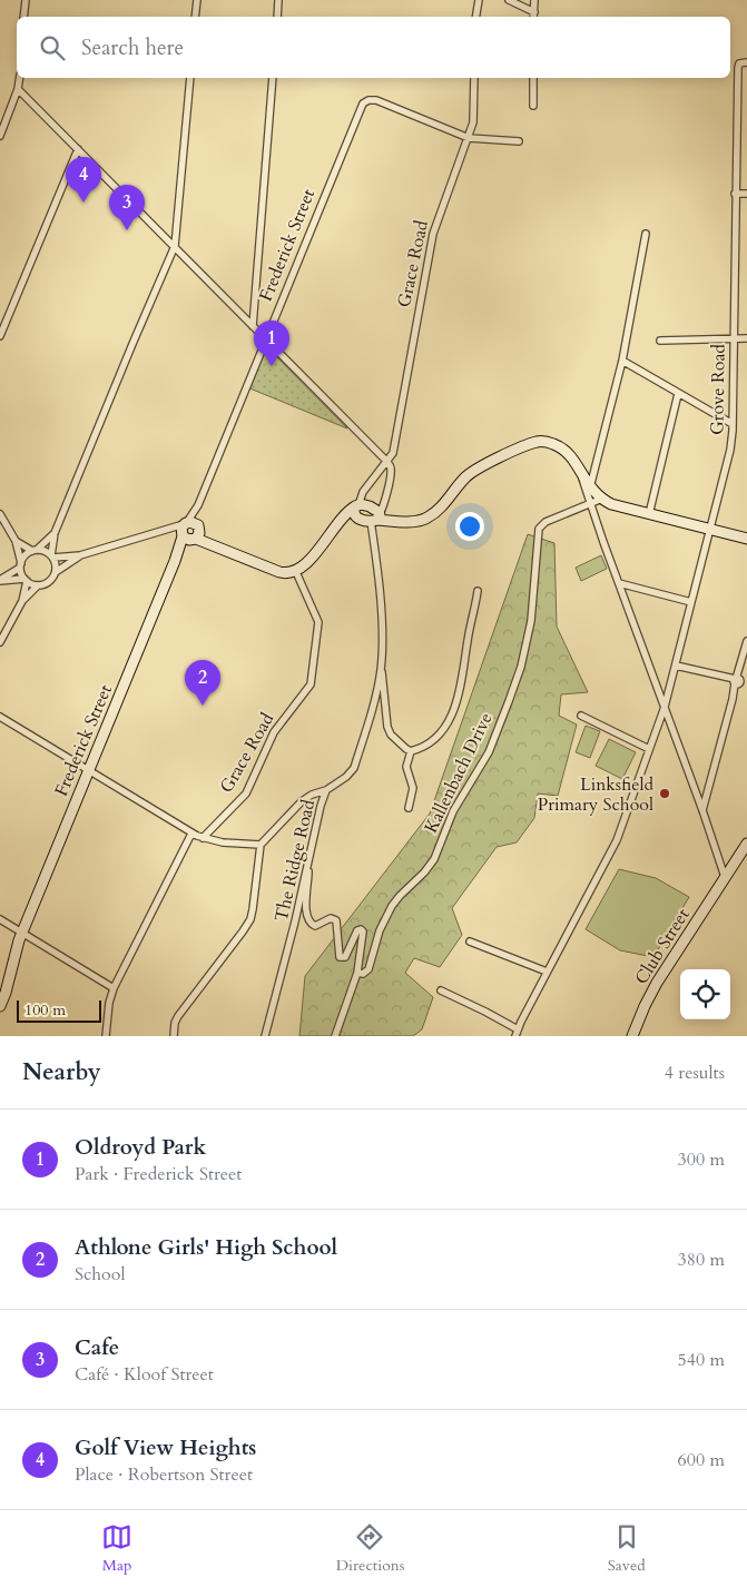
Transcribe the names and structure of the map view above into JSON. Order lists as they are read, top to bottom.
{
  "streets": {
    "main road": ["Frederick Street", "Club Street"],
    "street": [
      "Grace Road",
      "Grove Road",
      "Kallenbach Drive",
      "The Ridge Road"
    ]
  },
  "crossings": [
    ["Frederick Street", "Grace Road"]
  ],
  "places": ["Linksfield Primary School"],
  "scale_bar": "100 m",
  "page": {
    "search": "Search here",
    "pins": [
      "4",
      "3",
      "1",
      "2"
    ],
    "scale": "100 m",
    "heading": ["Nearby", "4 results"],
    "list": [
      {
        "mark": "1",
        "name": "Oldroyd Park",
        "note": "Park · Frederick Street",
        "value": "300 m"
      },
      {
        "mark": "2",
        "name": "Athlone Girls' High School",
        "note": "School",
        "value": "380 m"
      },
      {
        "mark": "3",
        "name": "Cafe",
        "note": "Café · Kloof Street",
        "value": "540 m"
      },
      {
        "mark": "4",
        "name": "Golf View Heights",
        "note": "Place · Robertson Street",
        "value": "600 m"
      }
    ],
    "nav": ["Map", "Directions", "Saved"]
  }
}
